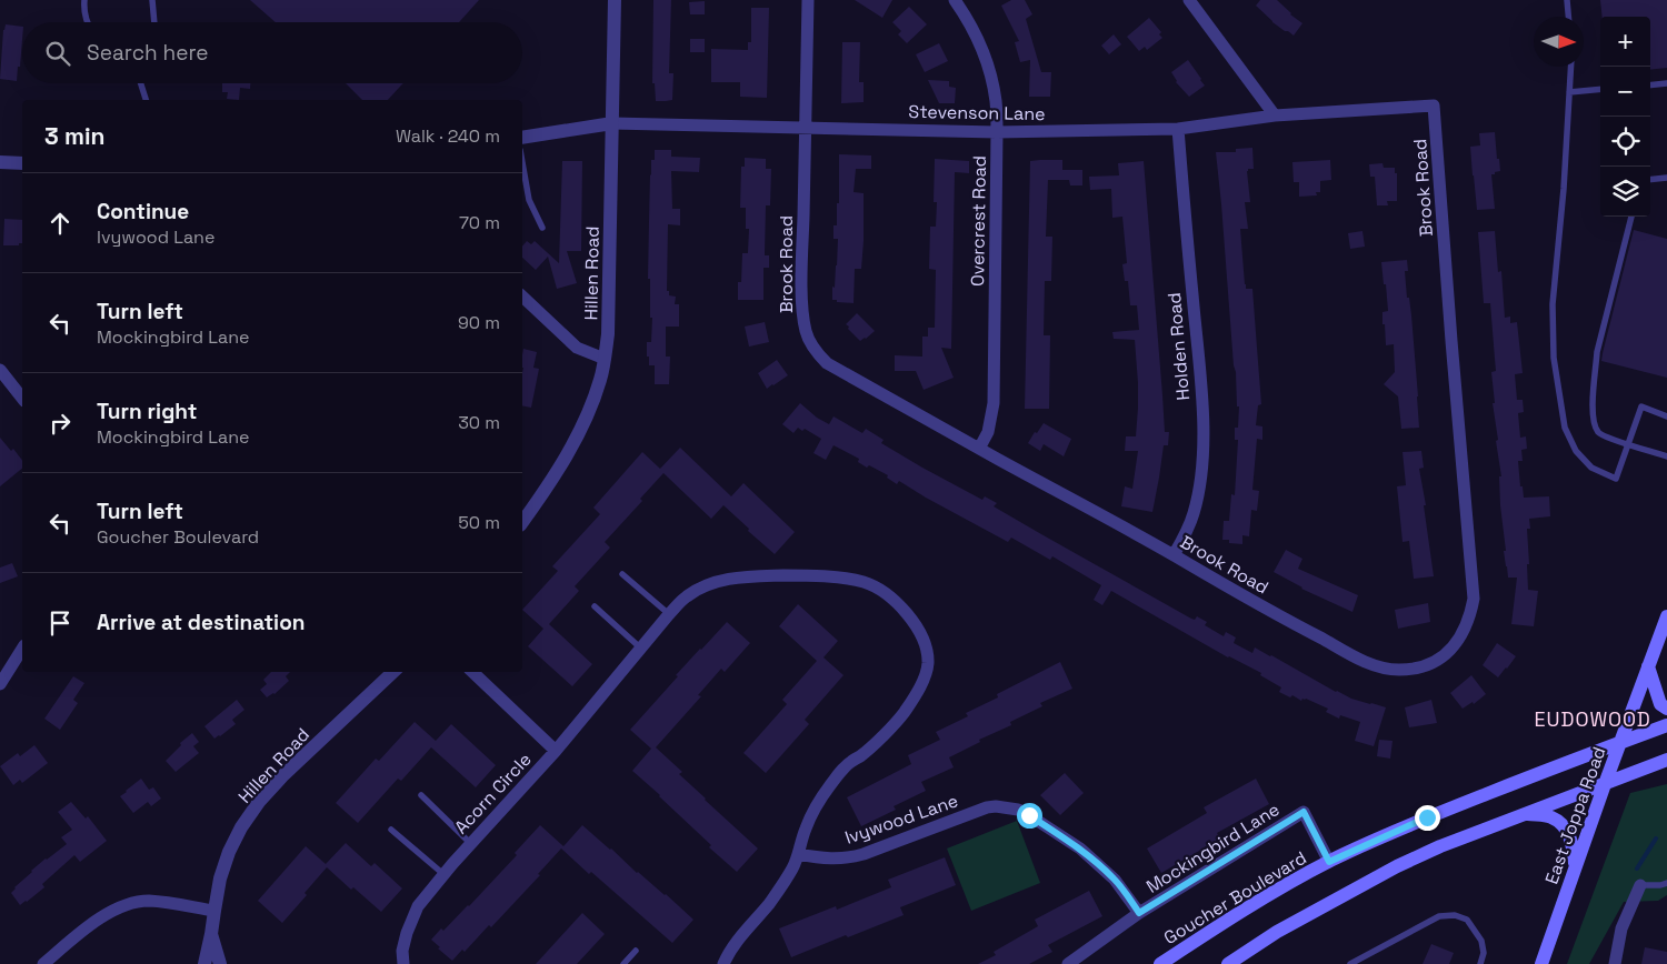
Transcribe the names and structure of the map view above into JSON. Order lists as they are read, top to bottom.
{
  "streets": {
    "main road": ["East Joppa Road", "Goucher Boulevard"],
    "street": [
      "Stevenson Lane",
      "Brook Road",
      "Overcrest Road",
      "Hillen Road",
      "Holden Road",
      "Acorn Circle",
      "Ivywood Lane",
      "Mockingbird Lane"
    ]
  },
  "crossings": [
    ["Stevenson Lane", "Brook Road"],
    ["Stevenson Lane", "Overcrest Road"],
    ["Stevenson Lane", "Hillen Road"],
    ["Stevenson Lane", "Holden Road"],
    ["Brook Road", "Overcrest Road"],
    ["Brook Road", "Holden Road"],
    ["East Joppa Road", "Goucher Boulevard"],
    ["Ivywood Lane", "Mockingbird Lane"],
    ["Mockingbird Lane", "Goucher Boulevard"]
  ],
  "districts": ["EUDOWOOD"],
  "north": "right",
  "page": {
    "map_buttons": ["+", "−"],
    "search": "Search here",
    "heading": ["3 min", "Walk · 240 m"],
    "list": [
      ["Continue", "Ivywood Lane", "70 m"],
      ["Turn left", "Mockingbird Lane", "90 m"],
      ["Turn right", "Mockingbird Lane", "30 m"],
      ["Turn left", "Goucher Boulevard", "50 m"],
      "Arrive at destination"
    ]
  }
}
